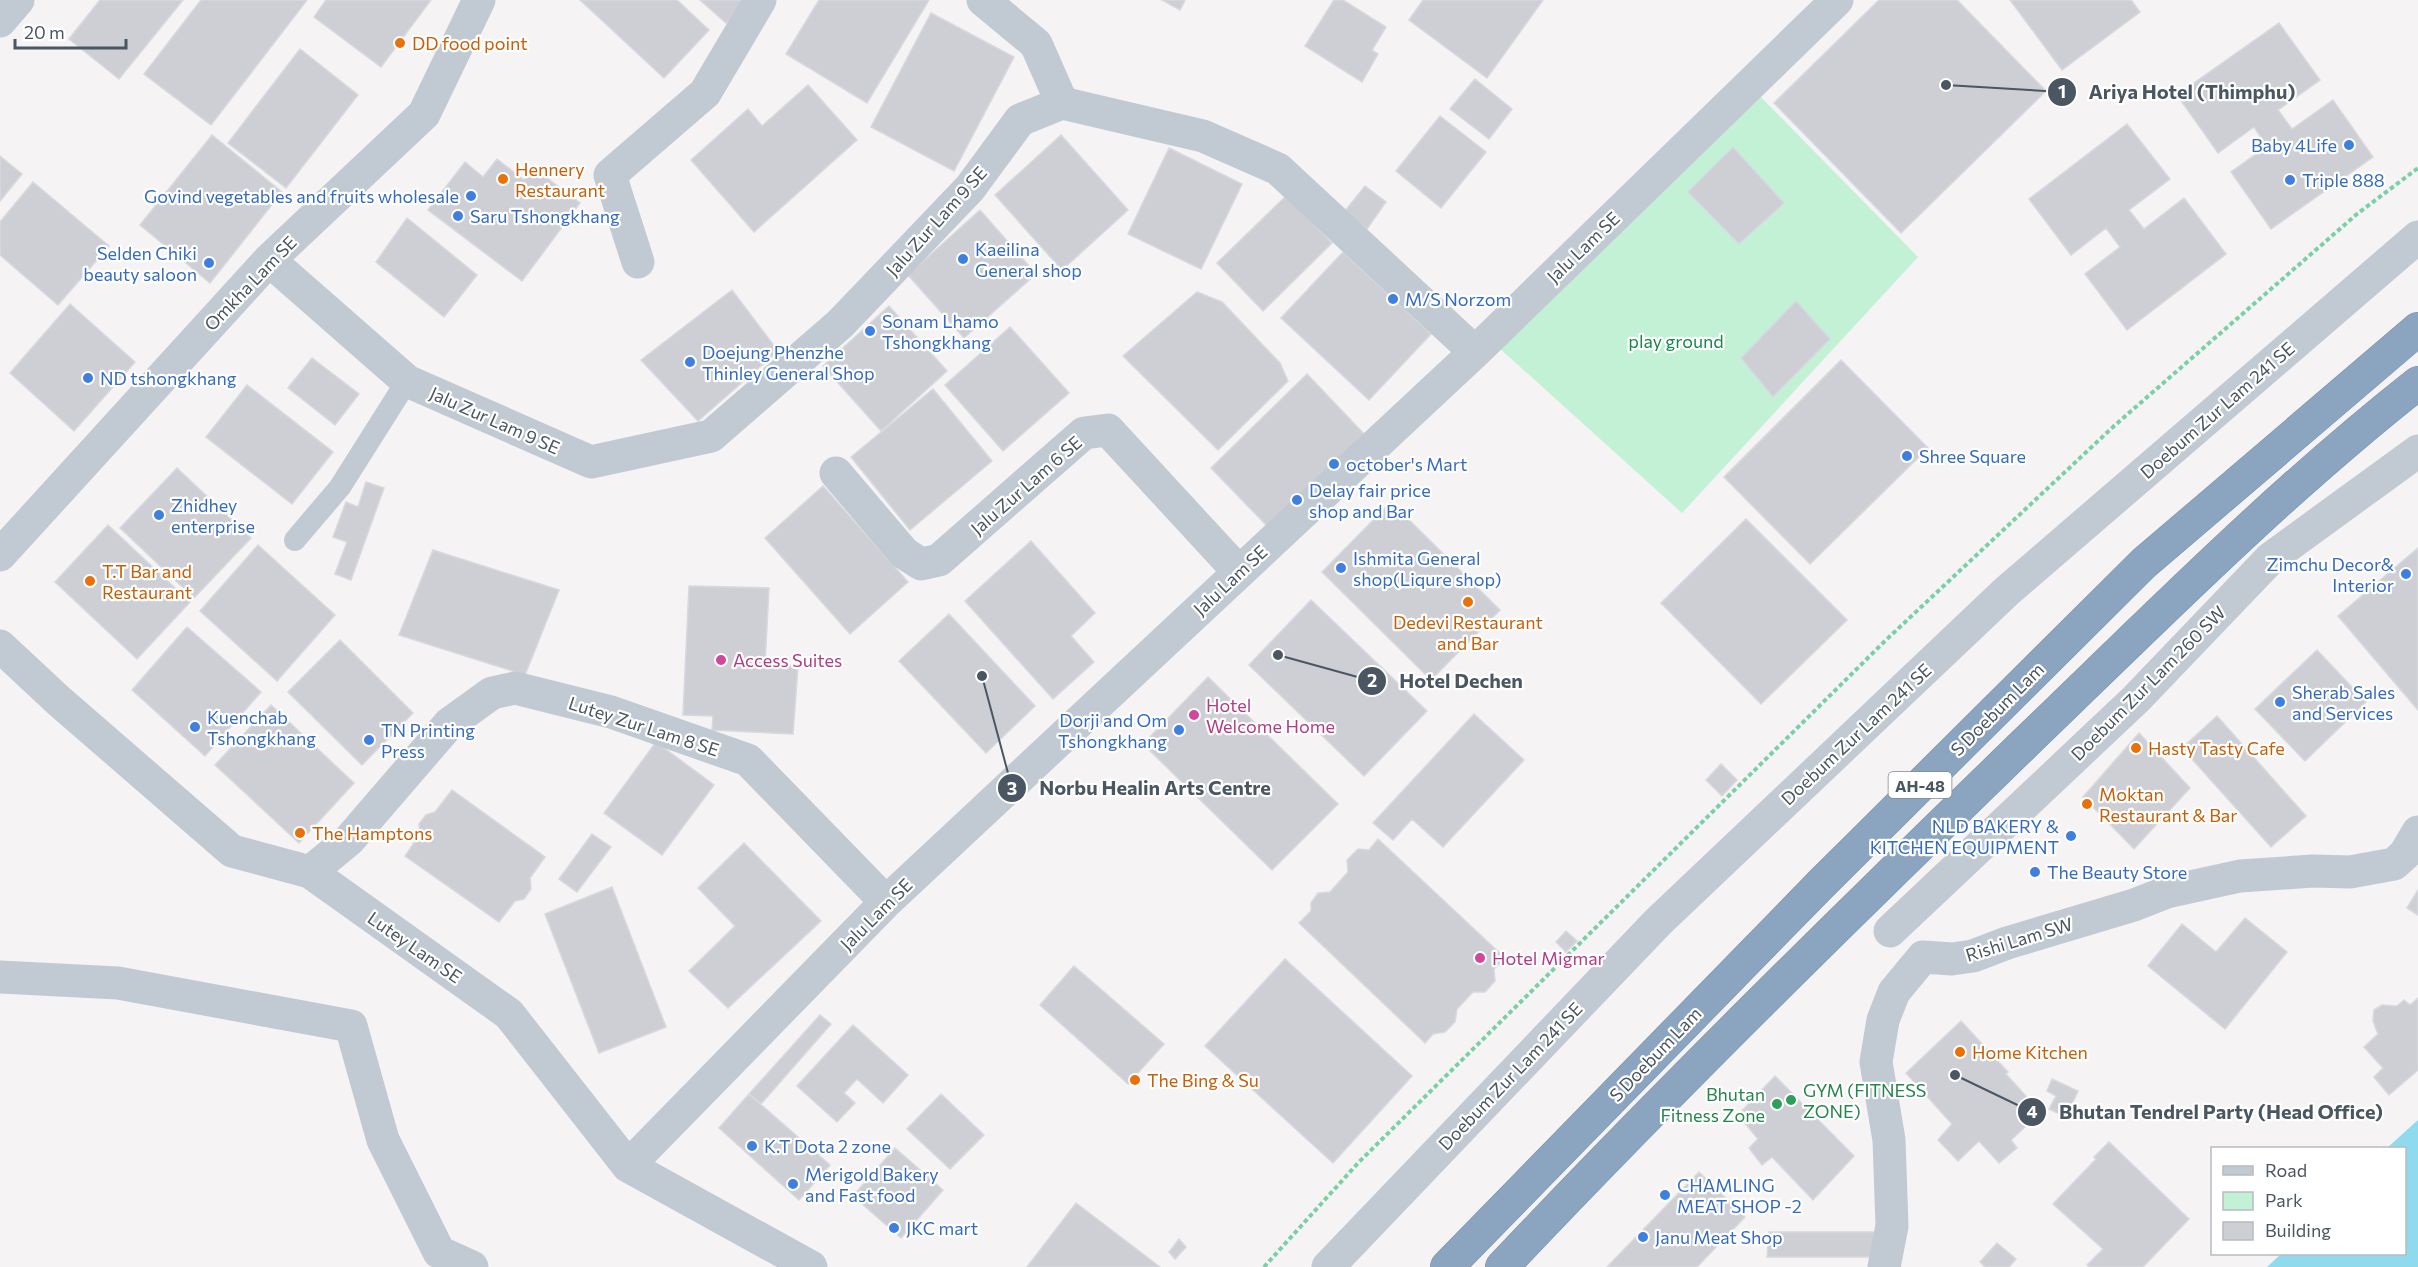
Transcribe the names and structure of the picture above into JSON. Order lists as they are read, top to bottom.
{
  "streets": {
    "highway": ["S Doebum Lam", "AH-48"],
    "street": [
      "Jalu Zur Lam 9 SE",
      "Jalu Lam SE",
      "Omkha Lam SE",
      "Doebum Zur Lam 241 SE",
      "Jalu Zur Lam 6 SE",
      "Doebum Zur Lam 260 SW",
      "Lutey Zur Lam 8 SE",
      "Rishi Lam SW",
      "Lutey Lam SE"
    ]
  },
  "crossings": [
    ["Jalu Zur Lam 9 SE", "Omkha Lam SE"],
    ["Jalu Lam SE", "Jalu Zur Lam 6 SE"],
    ["Jalu Lam SE", "Lutey Zur Lam 8 SE"],
    ["Jalu Lam SE", "Lutey Lam SE"],
    ["Lutey Zur Lam 8 SE", "Lutey Lam SE"]
  ],
  "parks": ["play ground"],
  "places": [
    "DD food point",
    "Ariya Hotel (Thimphu)",
    "Baby 4Life",
    "Hennery Restaurant",
    "Triple 888",
    "Govind vegetables and fruits wholesale",
    "Saru Tshongkhang",
    "Kaeilina General shop",
    "Selden Chiki beauty saloon",
    "M/S Norzom",
    "Sonam Lhamo Tshongkhang",
    "Doejung Phenzhe Thinley General Shop",
    "ND tshongkhang",
    "Shree Square",
    "october's Mart",
    "Delay fair price shop and Bar",
    "Zhidhey enterprise",
    "Ishmita General shop(Liqure shop)",
    "Zimchu Decor& Interior",
    "T.T Bar and Restaurant",
    "Dedevi Restaurant and Bar",
    "Hotel Dechen",
    "Access Suites",
    "Norbu Healin Arts Centre",
    "Sherab Sales and Services",
    "Hotel Welcome Home",
    "Kuenchab Tshongkhang",
    "Dorji and Om Tshongkhang",
    "TN Printing Press",
    "Hasty Tasty Cafe",
    "Moktan Restaurant & Bar",
    "The Hamptons",
    "NLD BAKERY & KITCHEN EQUIPMENT",
    "The Beauty Store",
    "Hotel Migmar",
    "Home Kitchen",
    "Bhutan Tendrel Party (Head Office)",
    "The Bing & Su",
    "GYM (FITNESS ZONE)",
    "Bhutan Fitness Zone",
    "K.T Dota 2 zone",
    "Merigold Bakery and Fast food",
    "CHAMLING MEAT SHOP -2",
    "JKC mart",
    "Janu Meat Shop"
  ],
  "legend": ["Road", "Park", "Building"],
  "scale_bar": "20 m"
}
